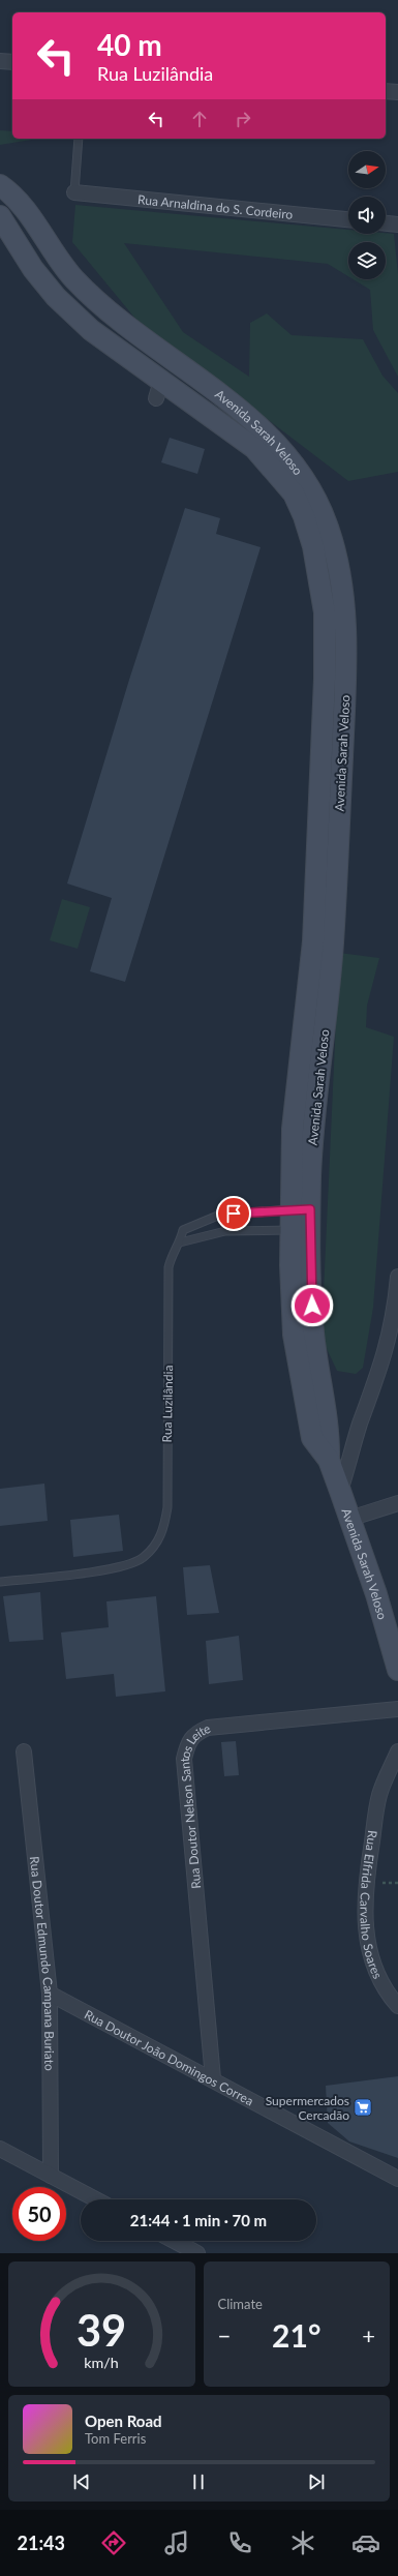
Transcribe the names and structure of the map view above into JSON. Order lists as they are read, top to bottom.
{
  "streets": {
    "main road": ["Avenida Sarah Veloso"],
    "street": [
      "Rua Arnaldina do S. Cordeiro",
      "Rua Doutor Nelson Santos Leite",
      "Rua Elfrida Carvalho Soares",
      "Rua Doutor Edmundo Campana Buriato",
      "Rua Doutor João Domingos Correa"
    ],
    "lane": ["Rua Luzilândia"]
  },
  "crossings": [
    ["Avenida Sarah Veloso", "Rua Luzilândia"],
    ["Rua Doutor Nelson Santos Leite", "Rua Doutor João Domingos Correa"],
    ["Rua Doutor Edmundo Campana Buriato", "Rua Doutor João Domingos Correa"]
  ],
  "places": {
    "supermarket": ["Supermercados Cercadão"]
  },
  "north": "right",
  "page": {
    "turn": ["40 m", "Rua Luzilândia"],
    "limit": "50",
    "trip": "21:44 · 1 min · 70 m",
    "tile": "Climate",
    "heat": ["−", "21°", "+"],
    "song": ["Open Road", "Tom Ferris"],
    "tabs": "21:43",
    "gauge": ["39", "km/h"]
  }
}
